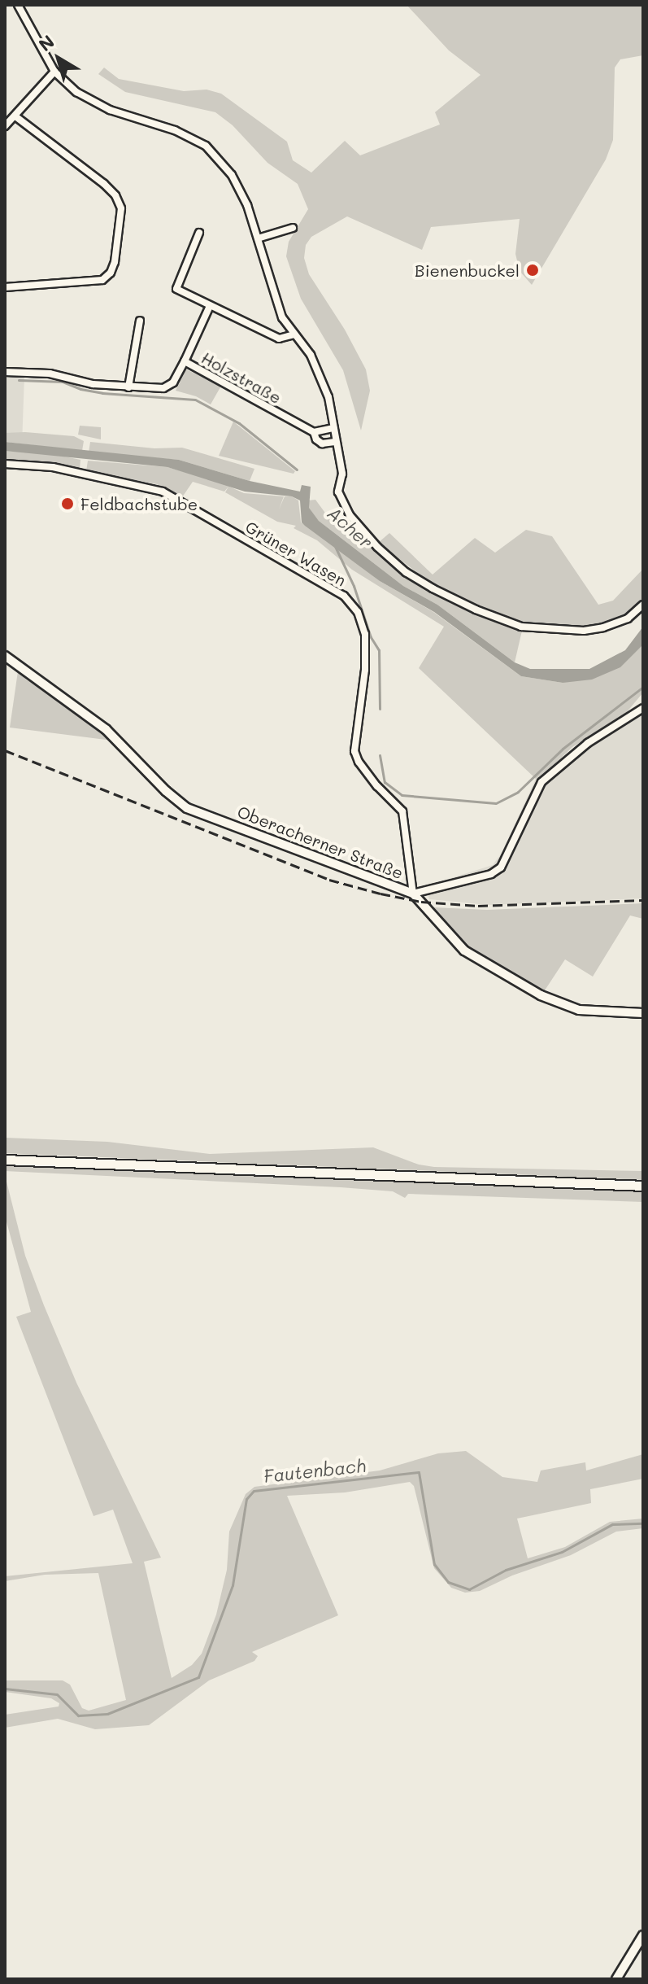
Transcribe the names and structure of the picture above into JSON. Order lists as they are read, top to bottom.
{
  "streets": {
    "street": ["Holzstraße", "Grüner Wasen", "Oberacherner Straße"]
  },
  "crossings": [
    ["Grüner Wasen", "Oberacherner Straße"]
  ],
  "water": ["Acher", "Fautenbach"],
  "places": ["Bienenbuckel", "Feldbachstube"],
  "north": "top left"
}
